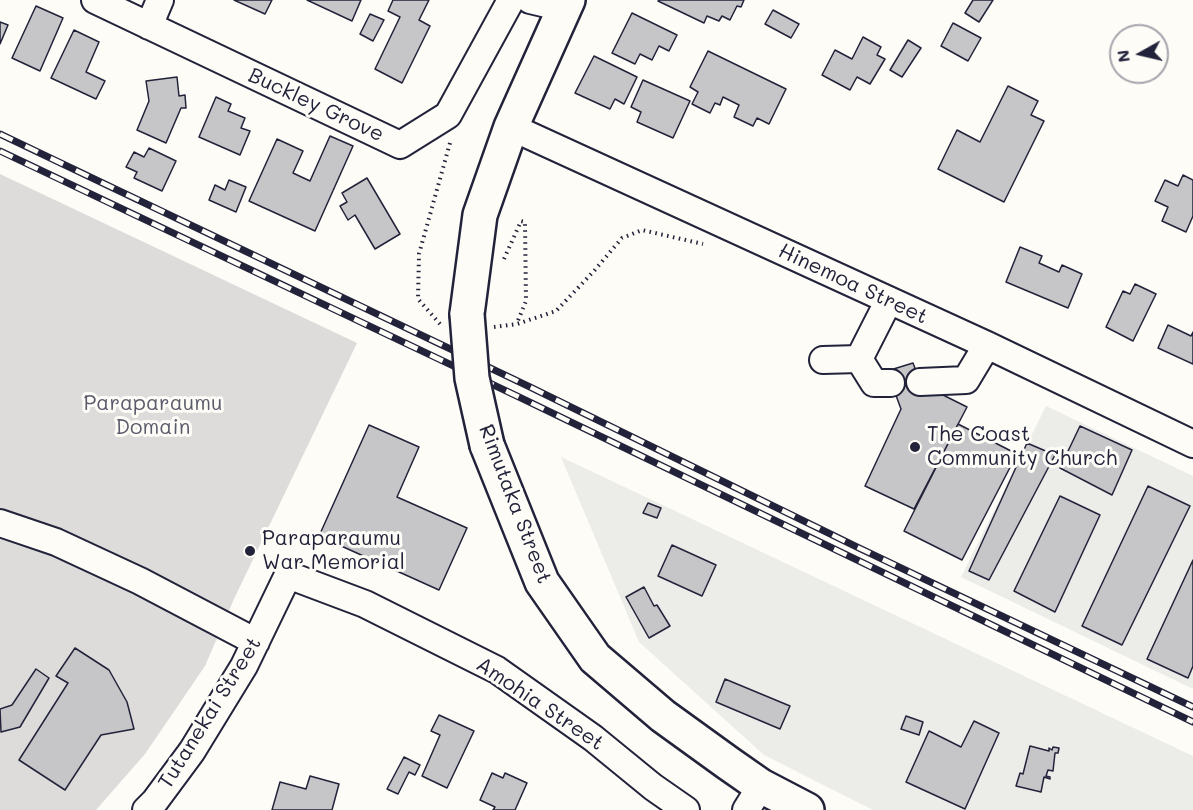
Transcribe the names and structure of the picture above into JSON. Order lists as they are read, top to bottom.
{
  "streets": {
    "main road": ["Rimutaka Street"],
    "street": [
      "Buckley Grove",
      "Hinemoa Street",
      "Amohia Street",
      "Tutanekai Street"
    ]
  },
  "crossings": [
    ["Hinemoa Street", "Rimutaka Street"],
    ["Amohia Street", "Tutanekai Street"]
  ],
  "parks": ["Paraparaumu Domain"],
  "places": ["The Coast Community Church", "Paraparaumu War Memorial"],
  "north": "left"
}
